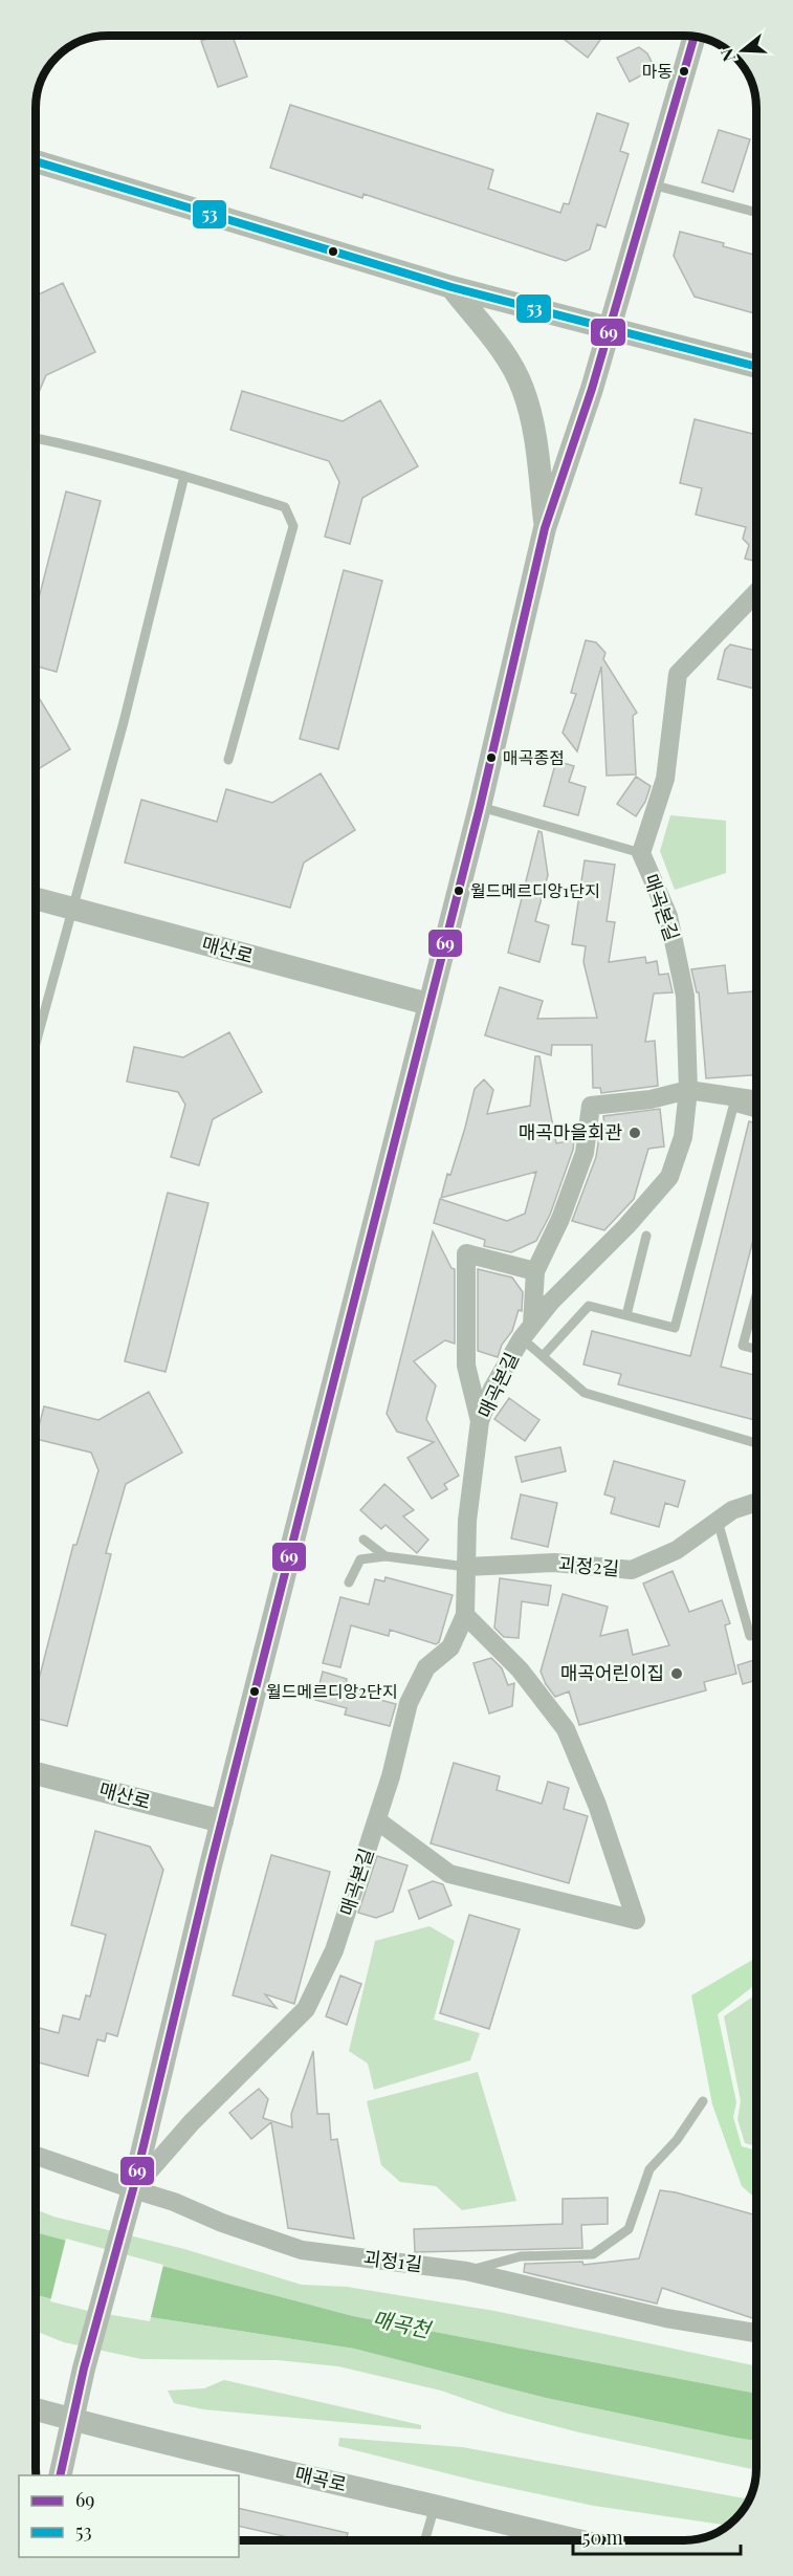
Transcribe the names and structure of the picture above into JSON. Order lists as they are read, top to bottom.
{
  "streets": {
    "street": [
      "매곡본길",
      "매산로",
      "괴정2길",
      "괴정1길",
      "매곡로"
    ]
  },
  "crossings": [
    ["매곡본길", "괴정2길"],
    ["매곡본길", "괴정1길"]
  ],
  "water": ["매곡천"],
  "places": [
    "마동",
    "매곡종점",
    "월드메르디앙1단지",
    "매곡마을회관",
    "매곡어린이집",
    "월드메르디앙2단지"
  ],
  "lines": ["transit line 69", "transit line 53"],
  "legend": ["69", "53"],
  "scale_bar": "50 m",
  "north": "left"
}
